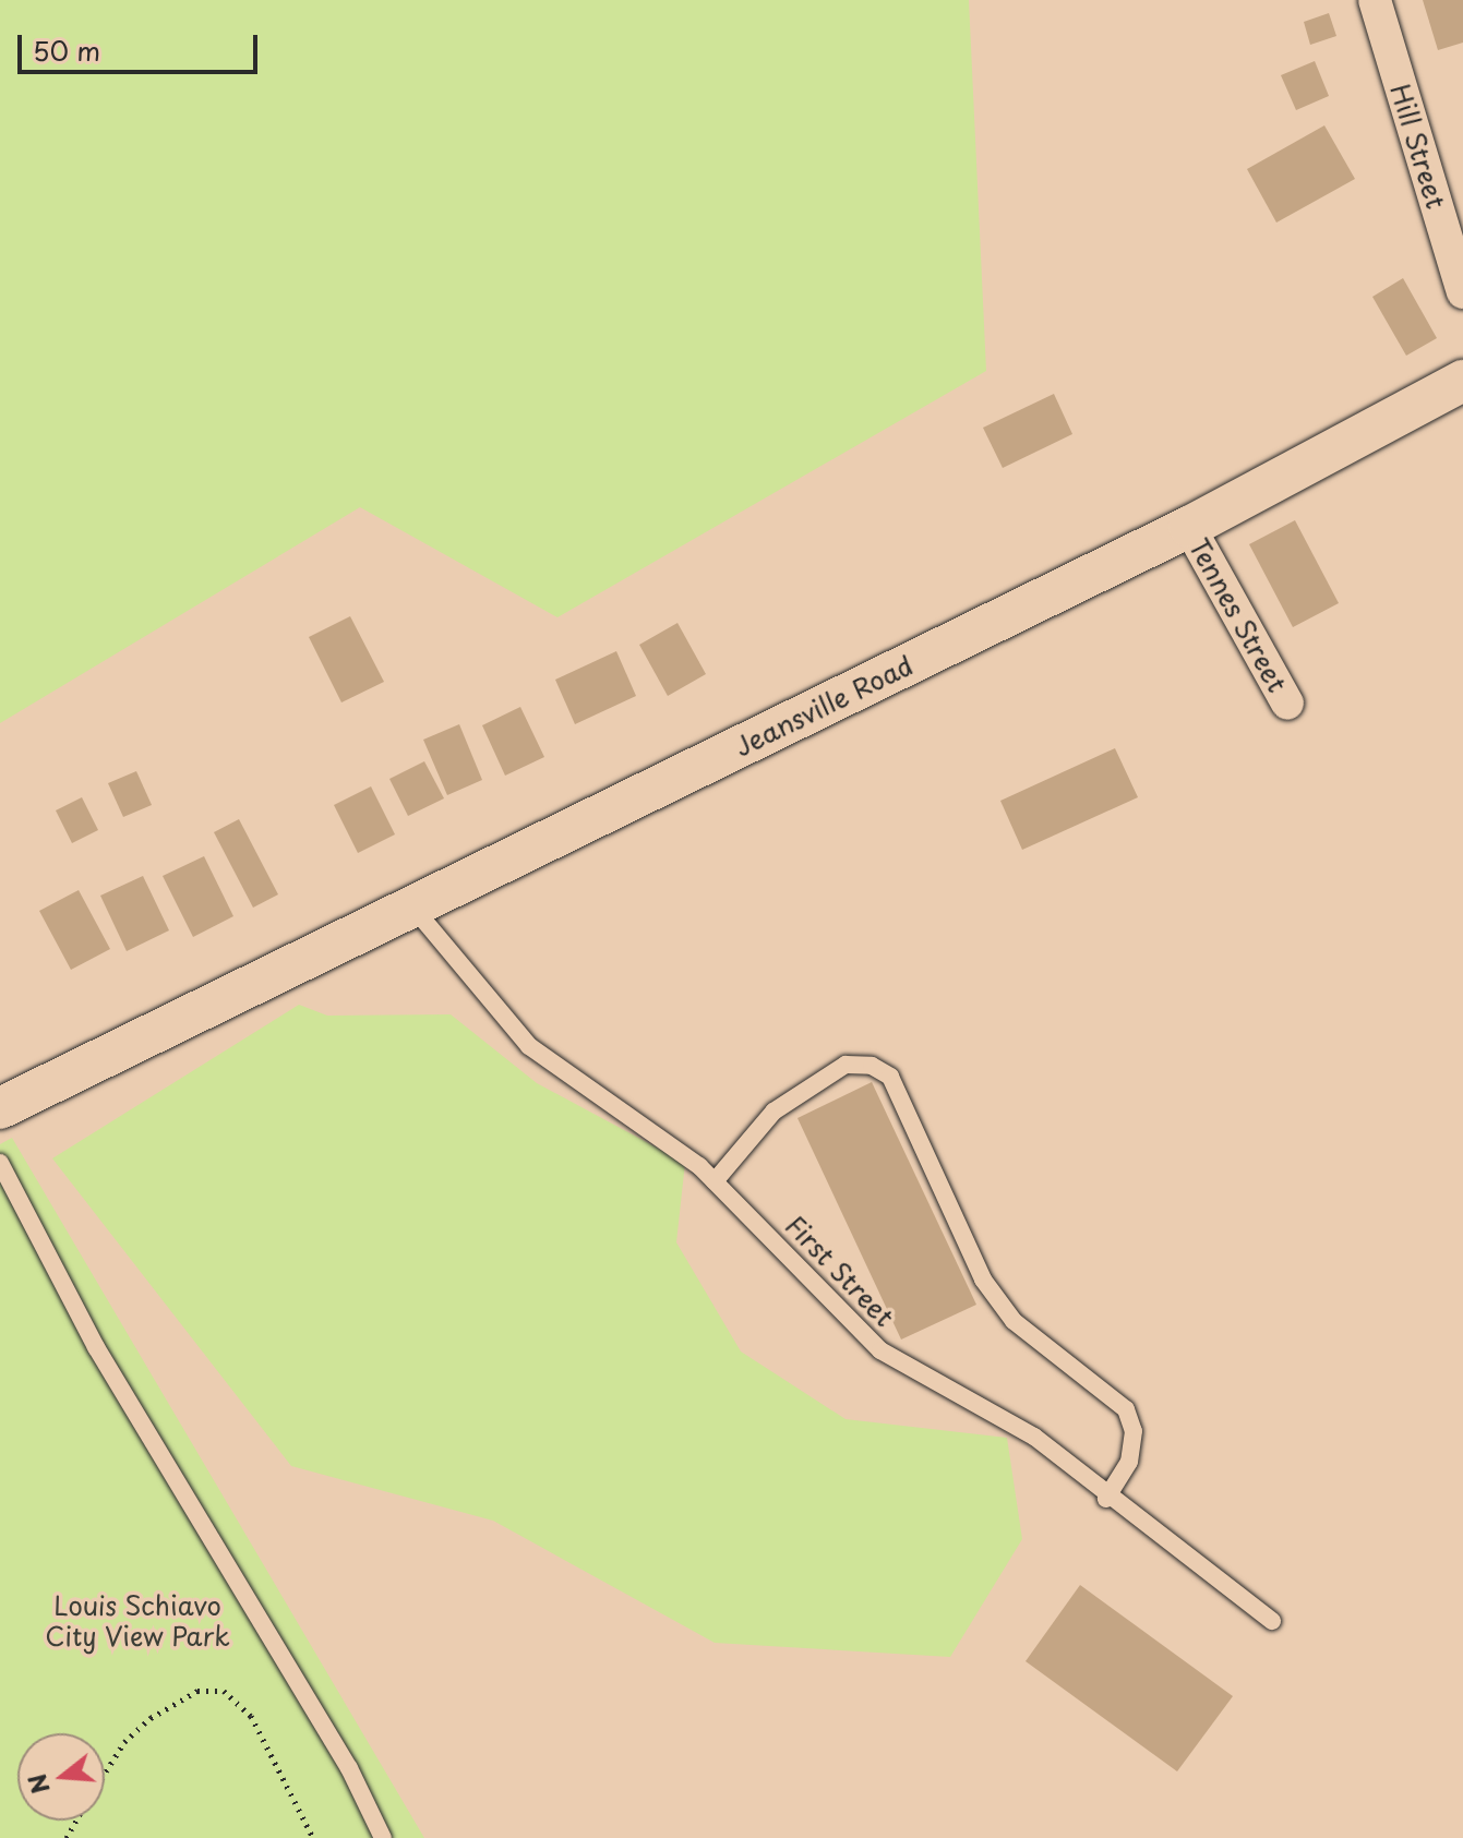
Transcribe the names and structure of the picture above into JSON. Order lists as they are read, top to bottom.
{
  "streets": {
    "street": ["Hill Street", "Tennes Street", "Jeansville Road"],
    "lane": ["First Street"]
  },
  "crossings": [
    ["Tennes Street", "Jeansville Road"],
    ["Jeansville Road", "First Street"]
  ],
  "parks": ["Louis Schiavo City View Park"],
  "scale_bar": "50 m",
  "north": "left"
}
